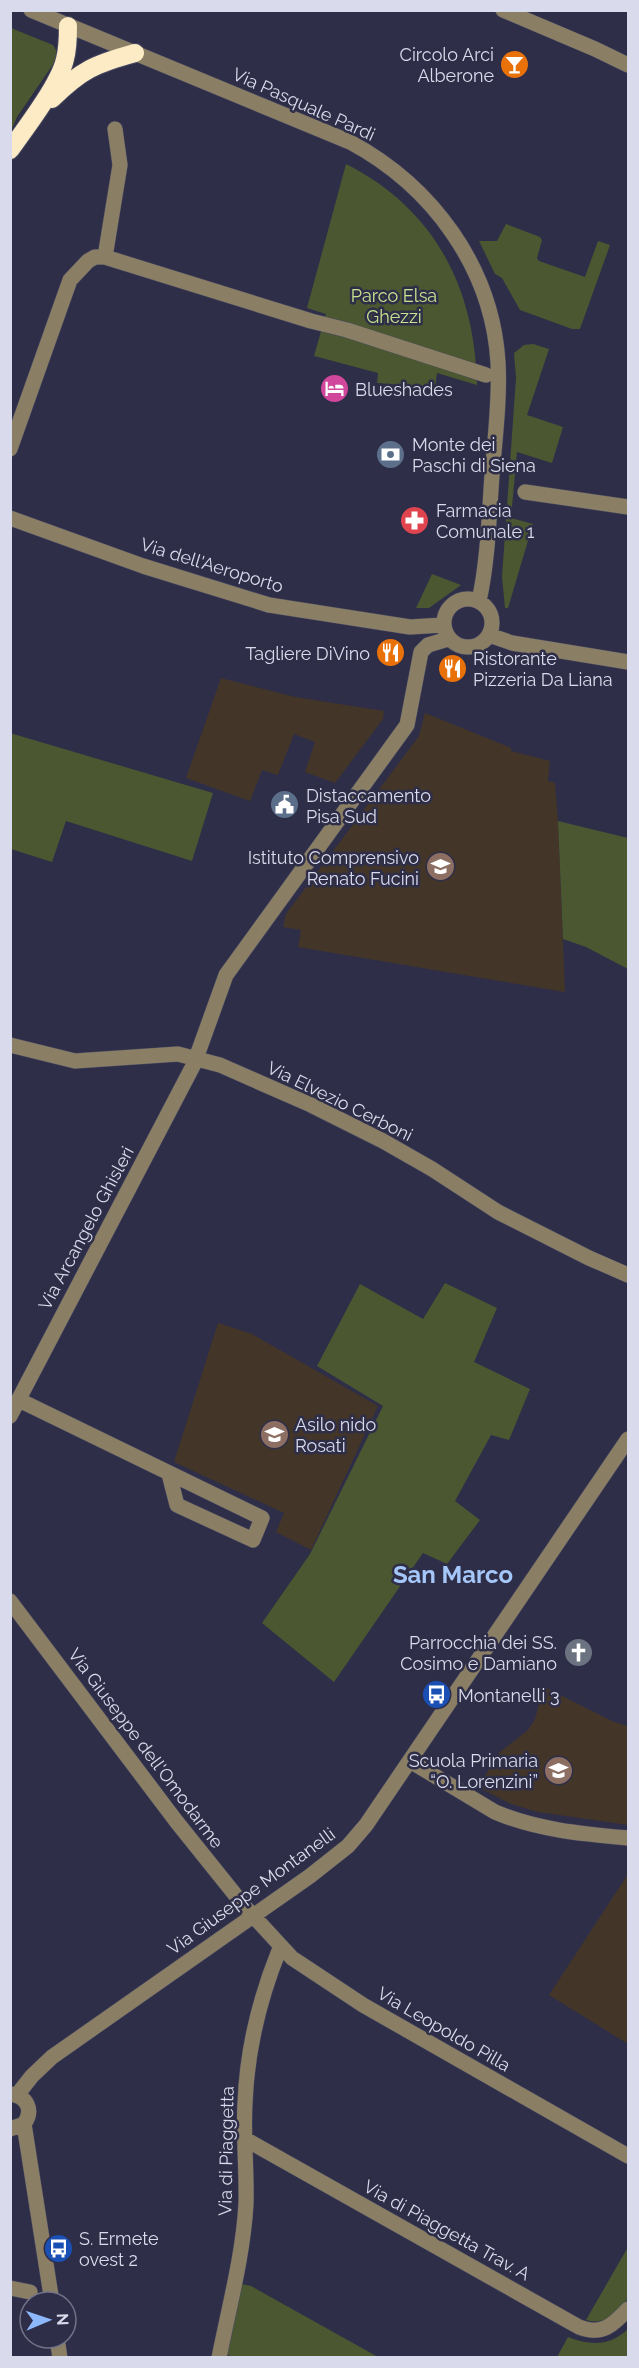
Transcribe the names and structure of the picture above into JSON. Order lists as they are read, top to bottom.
{
  "streets": {
    "street": [
      "Via Pasquale Pardi",
      "Via dell'Aeroporto",
      "Via Elvezio Cerboni",
      "Via Arcangelo Ghisleri",
      "Via Giuseppe dell'Omodarme",
      "Via Giuseppe Montanelli",
      "Via Leopoldo Pilla",
      "Via di Piaggetta",
      "Via di Piaggetta Trav. A"
    ]
  },
  "crossings": [
    ["Via Pasquale Pardi", "Via dell'Aeroporto"],
    ["Via Pasquale Pardi", "Via Arcangelo Ghisleri"],
    ["Via dell'Aeroporto", "Via Arcangelo Ghisleri"],
    ["Via Elvezio Cerboni", "Via Arcangelo Ghisleri"],
    ["Via Giuseppe dell'Omodarme", "Via Giuseppe Montanelli"],
    ["Via Giuseppe dell'Omodarme", "Via Leopoldo Pilla"],
    ["Via Giuseppe Montanelli", "Via Leopoldo Pilla"],
    ["Via Leopoldo Pilla", "Via di Piaggetta"],
    ["Via di Piaggetta", "Via di Piaggetta Trav. A"]
  ],
  "districts": ["San Marco"],
  "parks": ["Parco Elsa Ghezzi"],
  "places": {
    "bar": ["Circolo Arci Alberone"],
    "hotel": ["Blueshades"],
    "bank": ["Monte dei Paschi di Siena"],
    "pharmacy": ["Farmacia Comunale 1"],
    "restaurant": ["Tagliere DiVino", "Ristorante Pizzeria Da Liana"],
    "public building": ["Distaccamento Pisa Sud"],
    "school or university": ["Istituto Comprensivo Renato Fucini", "Asilo nido Rosati", "Scuola Primaria “O. Lorenzini”"],
    "church": ["Parrocchia dei SS. Cosimo e Damiano"],
    "bus stop": ["Montanelli 3", "S. Ermete ovest 2"]
  },
  "north": "right"
}
